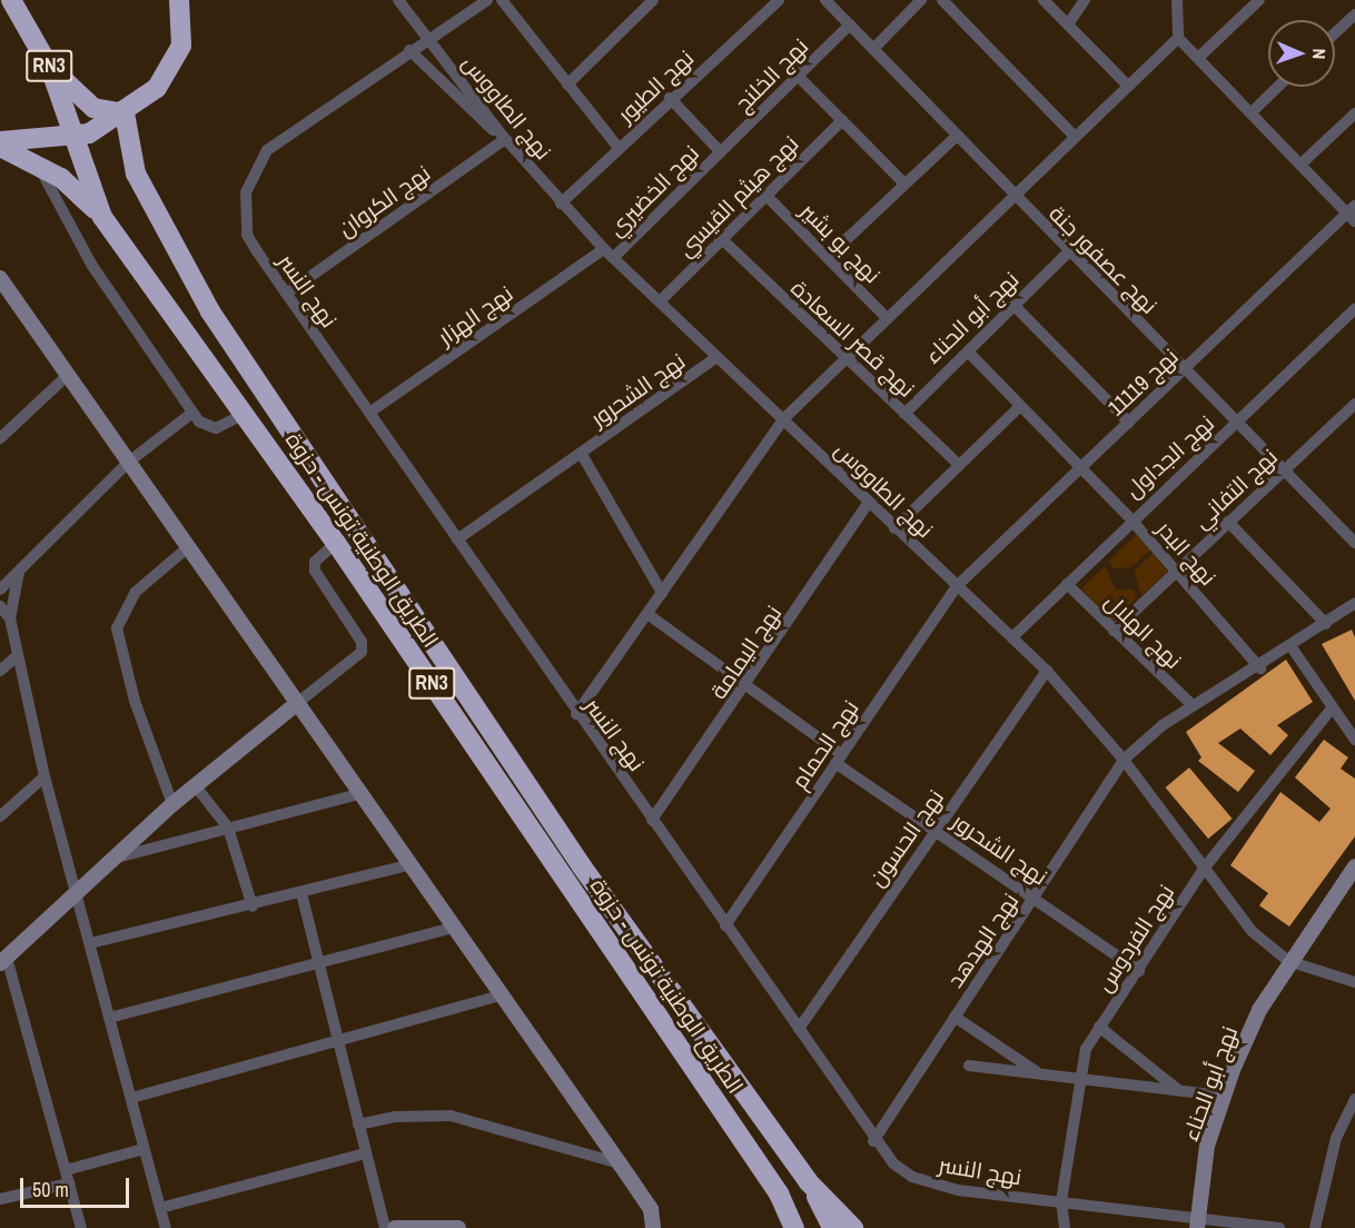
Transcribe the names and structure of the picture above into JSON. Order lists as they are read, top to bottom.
{
  "streets": {
    "highway": ["RN3", "الطريق الوطنية تونس - حزوة"],
    "street": [
      "نهج الخلنج",
      "نهج الطيور",
      "نهج الطاووس",
      "نهج الخضيري",
      "نهج هيثم القيسي",
      "نهج الكروان",
      "نهج بو بشير",
      "نهج عصفور جنة",
      "نهج النسر",
      "نهج الهزار",
      "نهج أبو الحناء",
      "نهج قصر السعادة",
      "نهج 11119",
      "نهج الشحرور",
      "نهج الجداول",
      "نهج التفاني",
      "نهج البدر",
      "نهج الهلال",
      "نهج اليمامة",
      "نهج الحمام",
      "نهج الحسون",
      "نهج الفردوس",
      "نهج الهدهد"
    ]
  },
  "crossings": [
    ["RN3", "الطريق الوطنية تونس - حزوة"],
    ["نهج الخلنج", "نهج الخضيري"],
    ["نهج الخلنج", "نهج عصفور جنة"],
    ["نهج الطيور", "نهج الطاووس"],
    ["نهج الطاووس", "نهج الخضيري"],
    ["نهج الطاووس", "نهج هيثم القيسي"],
    ["نهج الطاووس", "نهج الكروان"],
    ["نهج الطاووس", "نهج النسر"],
    ["نهج الطاووس", "نهج الهزار"],
    ["نهج الطاووس", "نهج أبو الحناء"],
    ["نهج الطاووس", "نهج 11119"],
    ["نهج الطاووس", "نهج الشحرور"],
    ["نهج الطاووس", "نهج الجداول"],
    ["نهج الطاووس", "نهج اليمامة"],
    ["نهج الطاووس", "نهج الحمام"],
    ["نهج الطاووس", "نهج الحسون"],
    ["نهج الطاووس", "نهج الفردوس"],
    ["نهج الطاووس", "نهج الهدهد"],
    ["نهج الخضيري", "نهج الهزار"],
    ["نهج هيثم القيسي", "نهج بو بشير"],
    ["نهج هيثم القيسي", "نهج قصر السعادة"],
    ["نهج الكروان", "نهج النسر"],
    ["نهج عصفور جنة", "نهج أبو الحناء"],
    ["نهج عصفور جنة", "نهج 11119"],
    ["نهج عصفور جنة", "نهج الجداول"],
    ["نهج عصفور جنة", "نهج التفاني"],
    ["نهج النسر", "نهج الهزار"],
    ["نهج النسر", "نهج أبو الحناء"],
    ["نهج النسر", "نهج الشحرور"],
    ["نهج النسر", "نهج اليمامة"],
    ["نهج النسر", "نهج الحمام"],
    ["نهج النسر", "نهج الحسون"],
    ["نهج النسر", "نهج الفردوس"],
    ["نهج النسر", "نهج الهدهد"],
    ["نهج أبو الحناء", "نهج قصر السعادة"],
    ["نهج أبو الحناء", "نهج البدر"],
    ["نهج 11119", "نهج البدر"],
    ["نهج 11119", "نهج الحمام"],
    ["نهج الشحرور", "نهج اليمامة"],
    ["نهج الشحرور", "نهج الحمام"],
    ["نهج الشحرور", "نهج الحسون"],
    ["نهج الشحرور", "نهج الفردوس"],
    ["نهج الشحرور", "نهج الهدهد"],
    ["نهج الجداول", "نهج البدر"],
    ["نهج الجداول", "نهج الهلال"],
    ["نهج التفاني", "نهج البدر"],
    ["نهج التفاني", "نهج الهلال"],
    ["نهج البدر", "نهج الهدهد"],
    ["نهج الهلال", "نهج الهدهد"]
  ],
  "scale_bar": "50 m",
  "north": "right"
}
